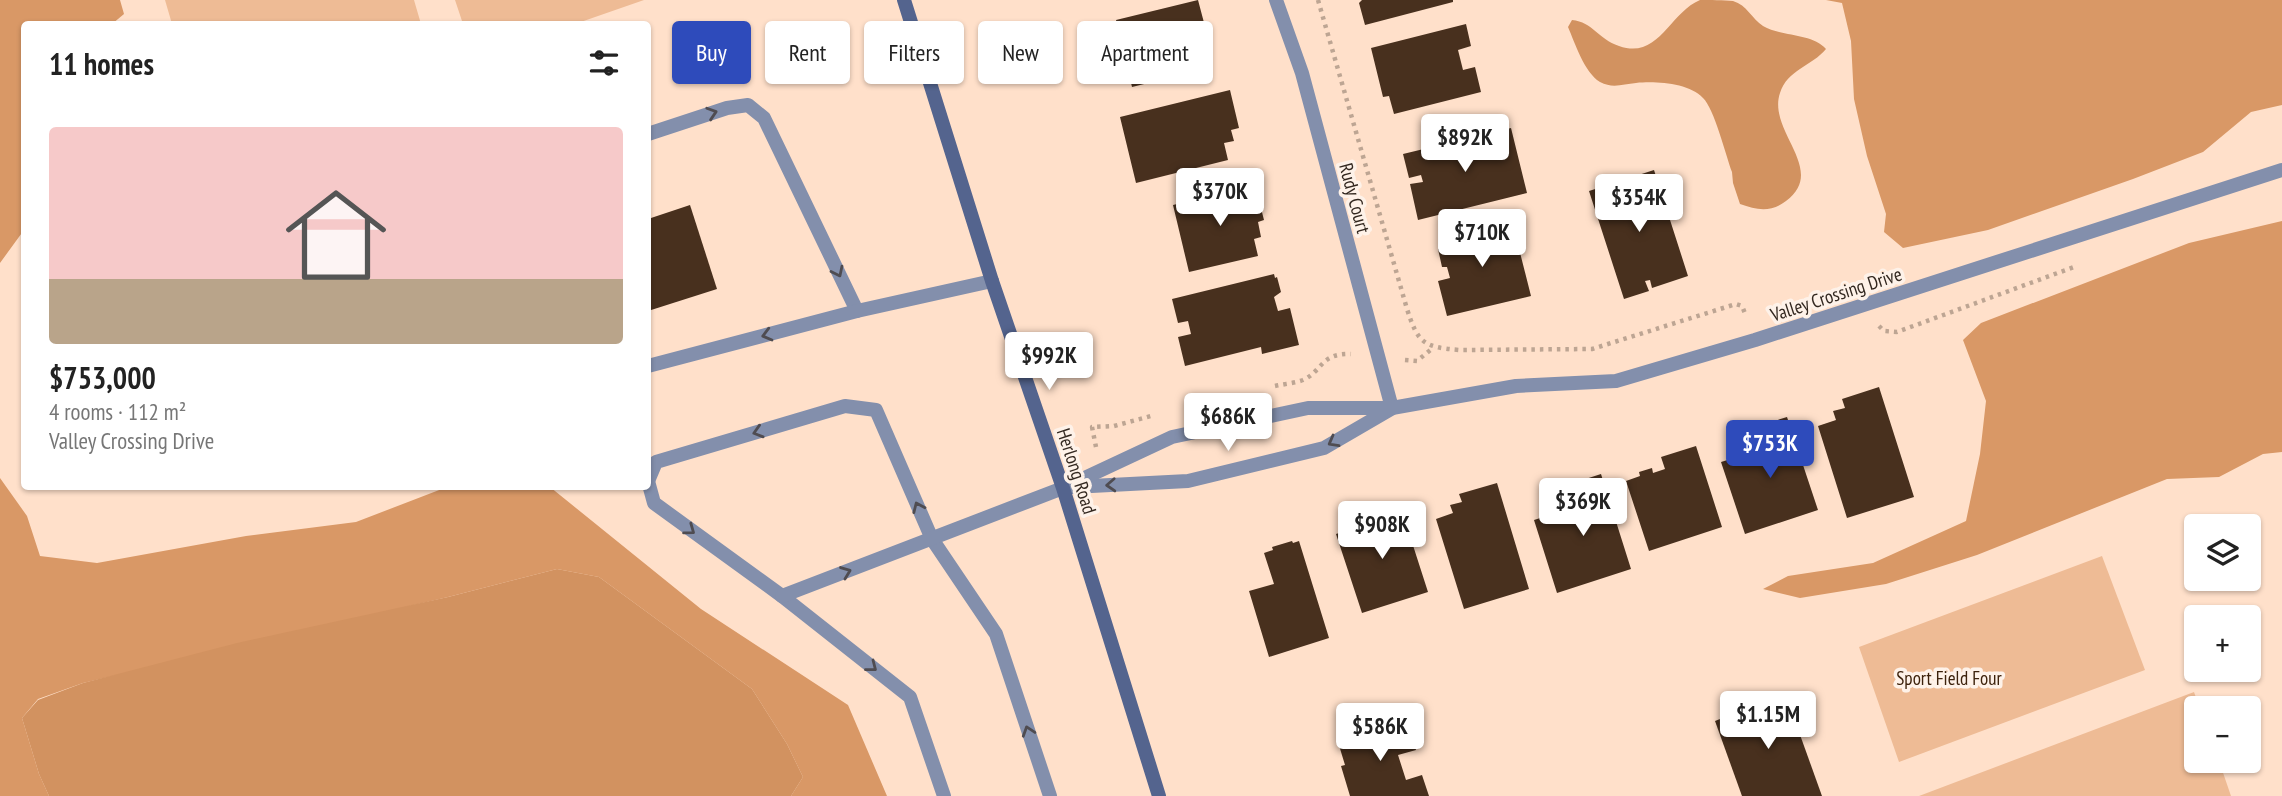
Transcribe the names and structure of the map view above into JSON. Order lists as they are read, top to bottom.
{
  "streets": {
    "street": ["Rudy Court", "Valley Crossing Drive", "Herlong Road"]
  },
  "crossings": [
    ["Rudy Court", "Valley Crossing Drive"],
    ["Valley Crossing Drive", "Herlong Road"]
  ],
  "parks": ["Sport Field Four"],
  "page": {
    "chip": [
      "Buy",
      "Rent",
      "Filters",
      "New",
      "Apartment"
    ],
    "heading": "11 homes",
    "list": [
      {
        "name": "$753,000",
        "note": "4 rooms · 112 m² · Valley Crossing Drive"
      }
    ],
    "price": [
      "$892K",
      "$370K",
      "$354K",
      "$710K",
      "$992K",
      "$686K",
      "$753K",
      "$369K",
      "$908K",
      "$1.15M",
      "$586K"
    ],
    "map_buttons": ["+", "−"]
  }
}
